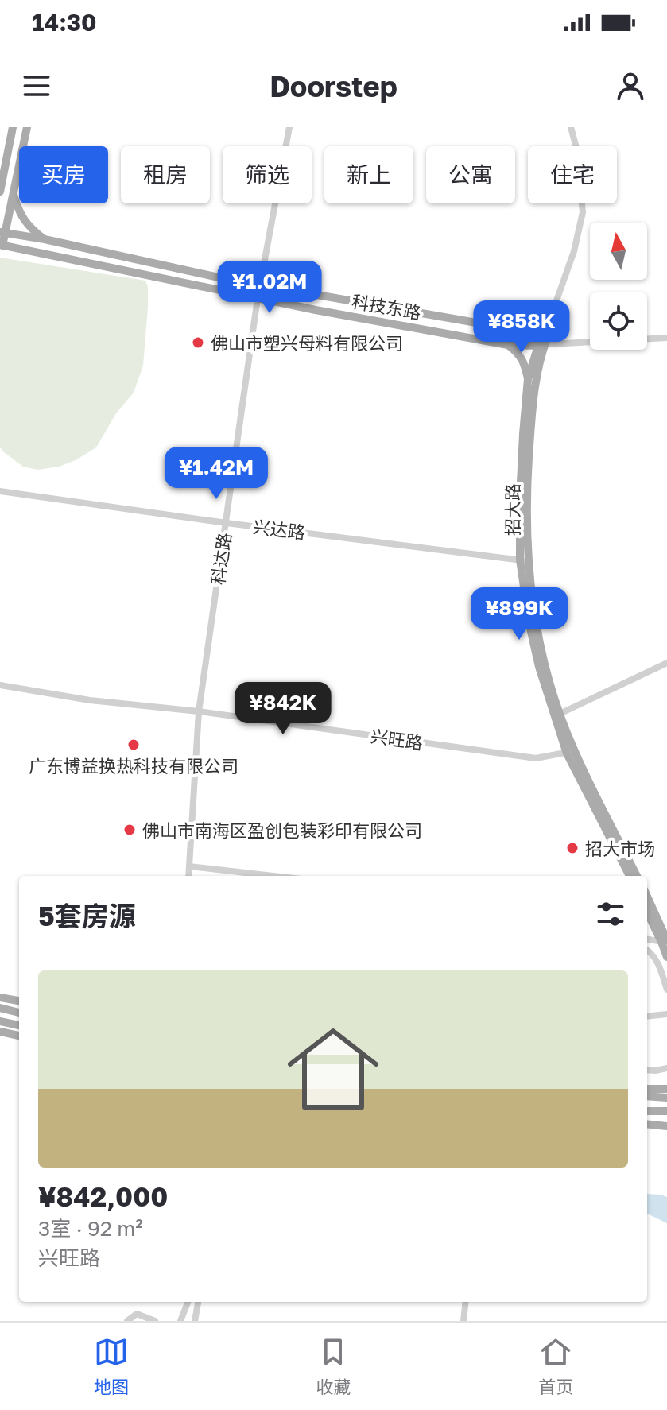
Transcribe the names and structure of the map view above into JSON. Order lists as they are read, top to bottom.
{
  "streets": {
    "main road": ["科技东路", "招大路"],
    "street": ["兴达路", "科达路", "兴旺路"]
  },
  "crossings": [
    ["科技东路", "招大路"],
    ["科技东路", "科达路"],
    ["招大路", "兴达路"],
    ["招大路", "兴旺路"],
    ["兴达路", "科达路"],
    ["科达路", "兴旺路"]
  ],
  "places": [
    "佛山市塑兴母料有限公司",
    "广东博益换热科技有限公司",
    "佛山市南海区盈创包装彩印有限公司",
    "招大市场"
  ],
  "north": "top",
  "page": {
    "status": "14:30",
    "header": "Doorstep",
    "chip": [
      "买房",
      "租房",
      "筛选",
      "新上",
      "公寓",
      "住宅"
    ],
    "price": [
      "¥1.02M",
      "¥858K",
      "¥1.42M",
      "¥899K",
      "¥842K"
    ],
    "heading": "5套房源",
    "list": [
      {
        "name": "¥842,000",
        "note": "3室 · 92 m² · 兴旺路"
      }
    ],
    "tabs": ["地图", "收藏", "首页"]
  }
}
